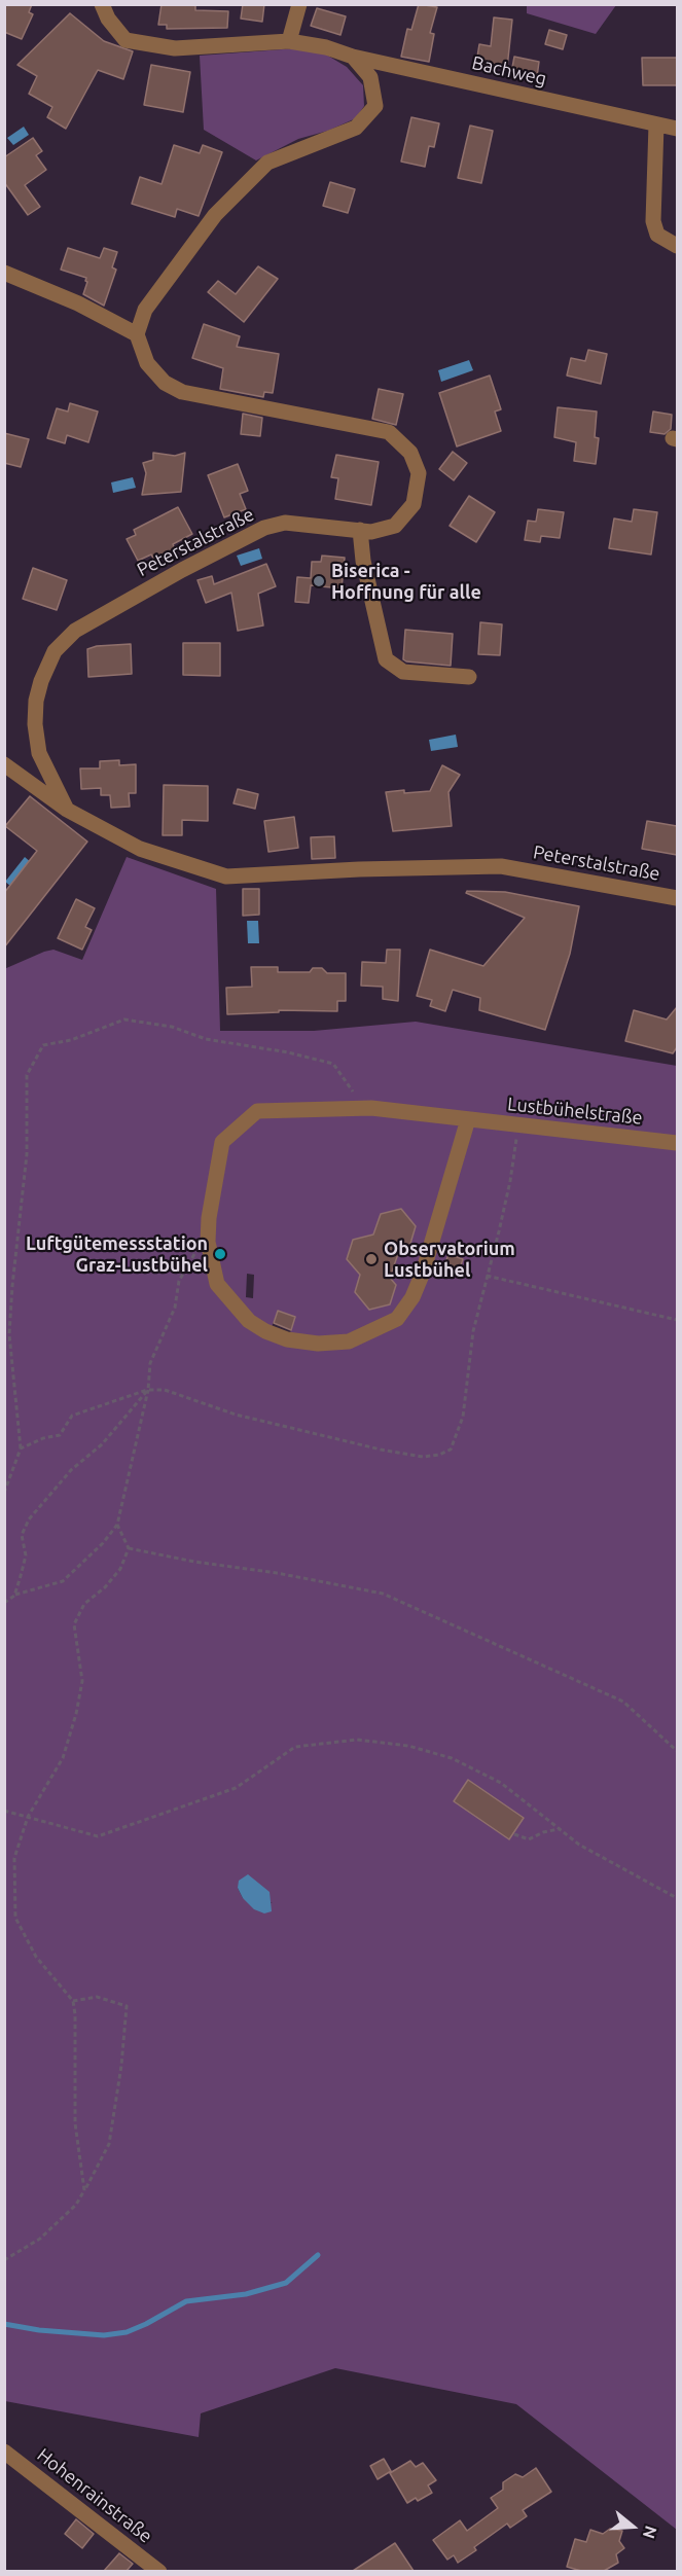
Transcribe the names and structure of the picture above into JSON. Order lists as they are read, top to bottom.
{
  "streets": {
    "street": [
      "Bachweg",
      "Peterstalstraße",
      "Lustbühelstraße",
      "Hohenrainstraße"
    ]
  },
  "places": ["Biserica - Hoffnung für alle", "Luftgütemessstation Graz-Lustbühel", "Observatorium Lustbühel"],
  "north": "right"
}
